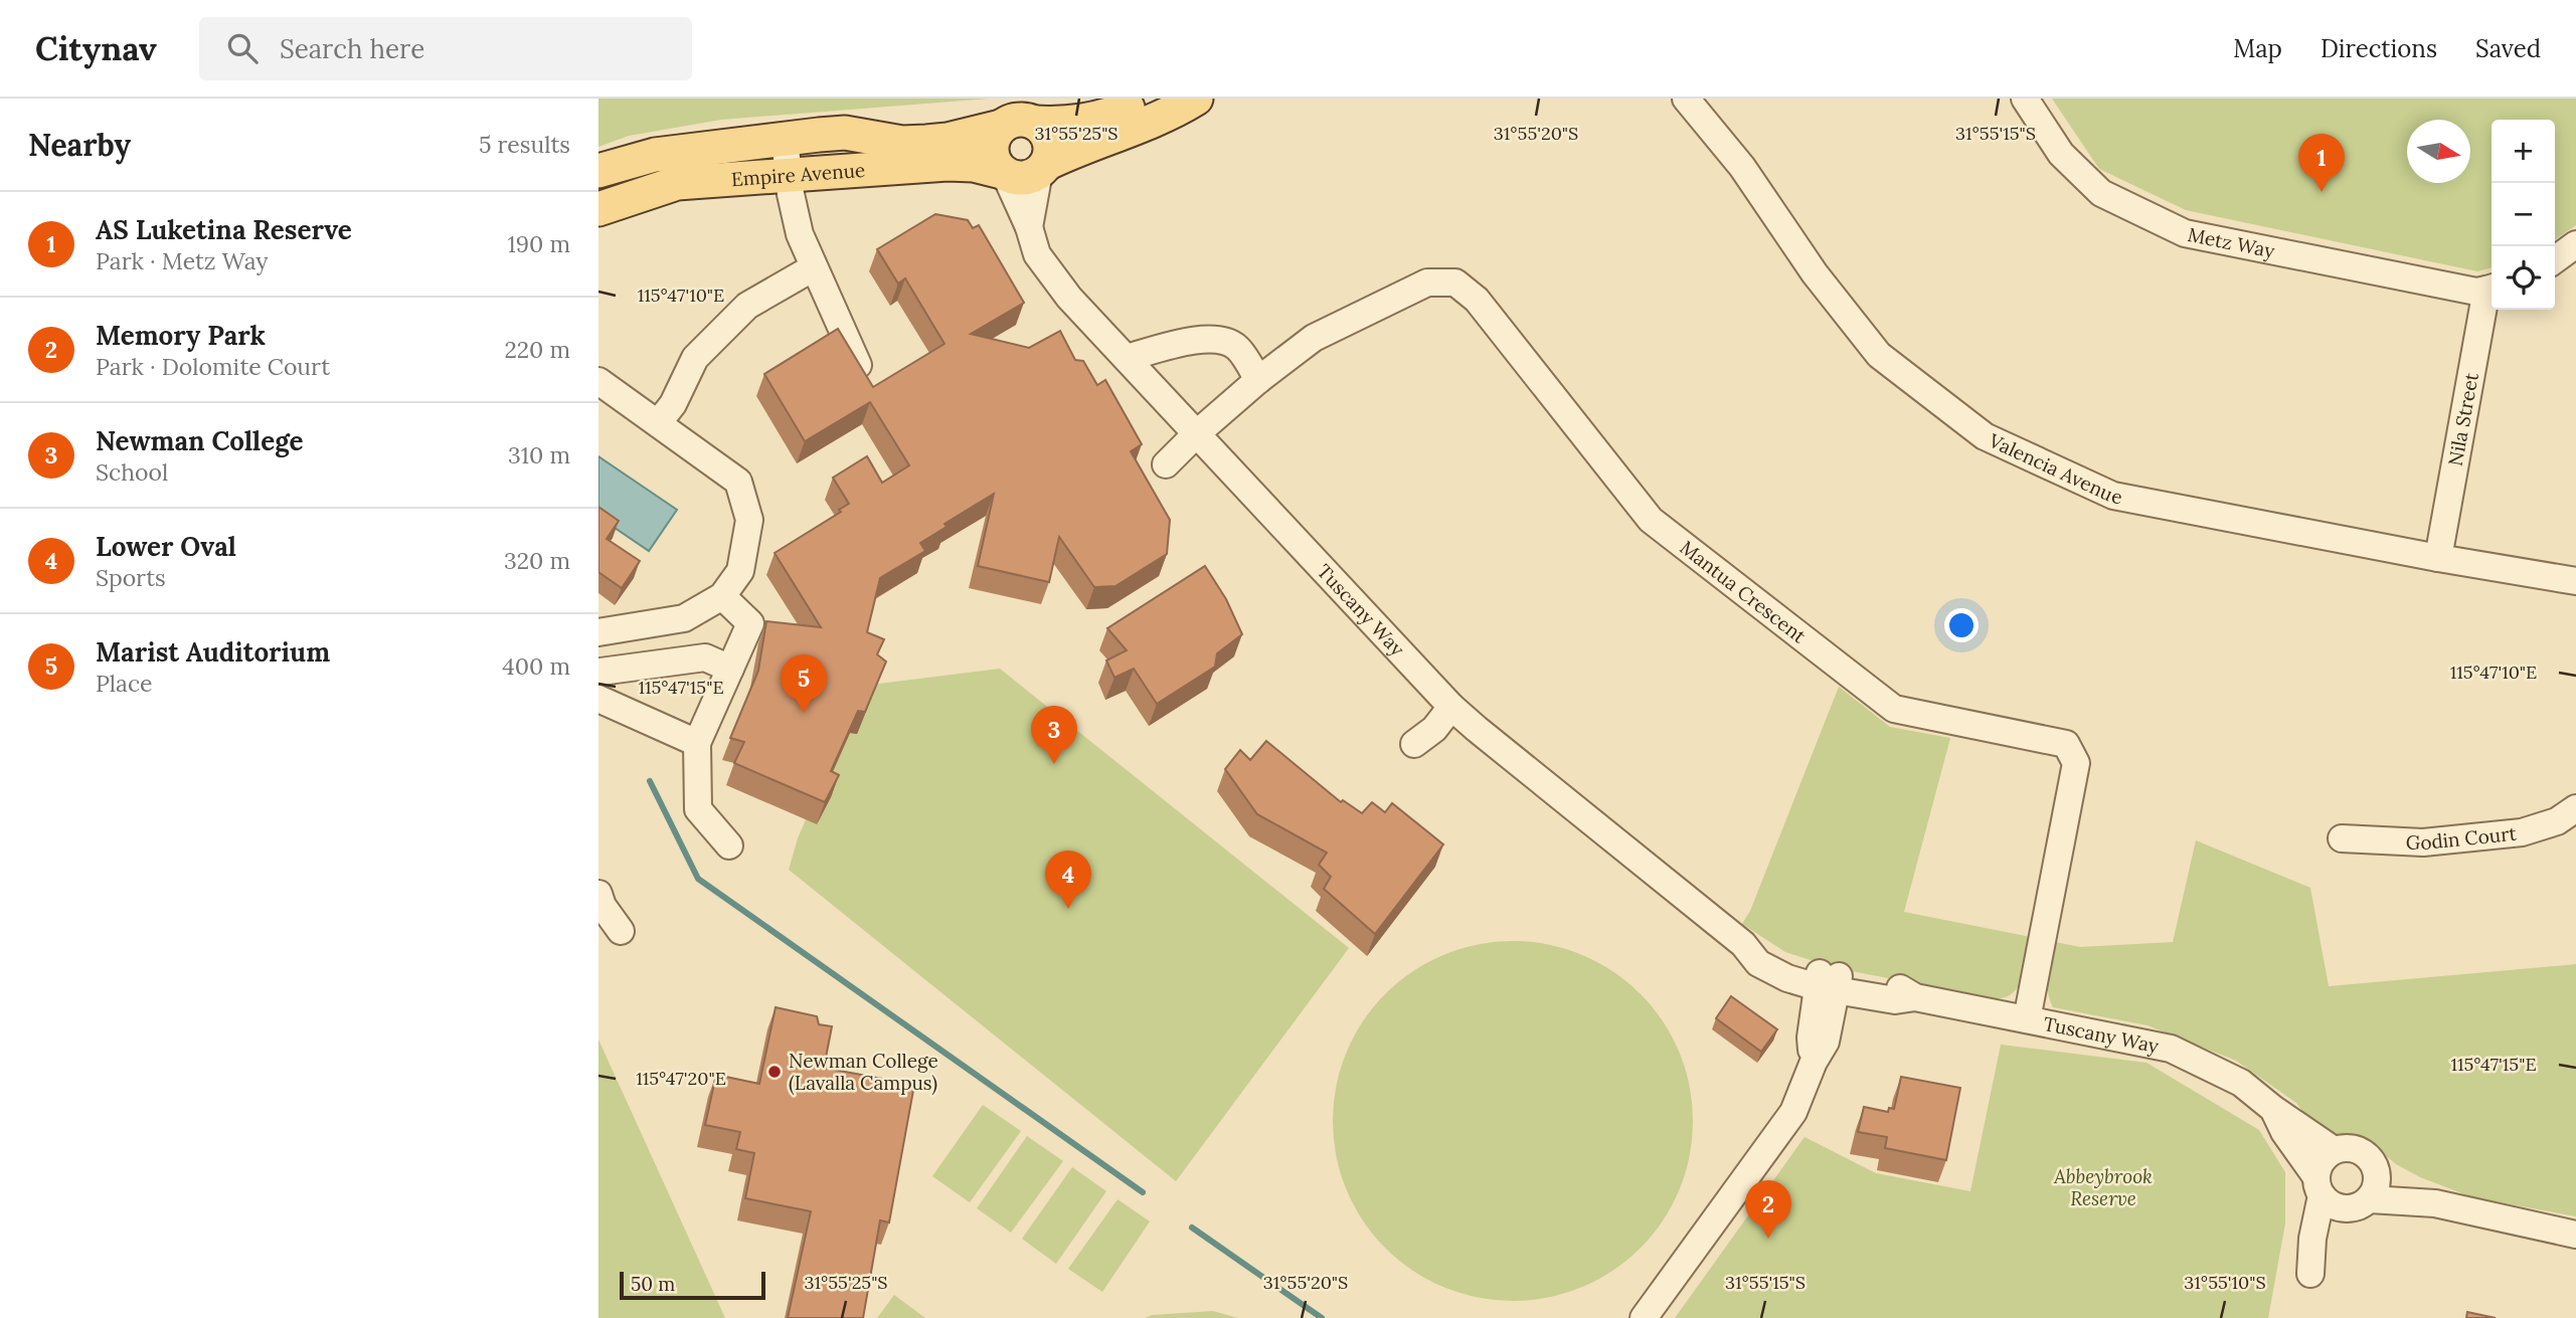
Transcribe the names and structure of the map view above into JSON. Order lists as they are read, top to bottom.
{
  "streets": {
    "main road": ["Empire Avenue"],
    "street": [
      "Metz Way",
      "Nila Street",
      "Valencia Avenue",
      "Mantua Crescent",
      "Tuscany Way",
      "Godin Court"
    ]
  },
  "crossings": [
    ["Empire Avenue", "Tuscany Way"],
    ["Metz Way", "Nila Street"],
    ["Nila Street", "Valencia Avenue"],
    ["Mantua Crescent", "Tuscany Way"]
  ],
  "parks": ["Abbeybrook Reserve"],
  "places": ["Newman College (Lavalla Campus)"],
  "scale_bar": "50 m",
  "north": "right",
  "page": {
    "header": "Citynav",
    "search": "Search here",
    "nav": ["Map", "Directions", "Saved"],
    "heading": ["Nearby", "5 results"],
    "map_buttons": ["+", "−"],
    "pins": [
      "1",
      "5",
      "3",
      "4",
      "2"
    ],
    "list": [
      {
        "mark": "1",
        "name": "AS Luketina Reserve",
        "note": "Park · Metz Way",
        "value": "190 m"
      },
      {
        "mark": "2",
        "name": "Memory Park",
        "note": "Park · Dolomite Court",
        "value": "220 m"
      },
      {
        "mark": "3",
        "name": "Newman College",
        "note": "School",
        "value": "310 m"
      },
      {
        "mark": "4",
        "name": "Lower Oval",
        "note": "Sports",
        "value": "320 m"
      },
      {
        "mark": "5",
        "name": "Marist Auditorium",
        "note": "Place",
        "value": "400 m"
      }
    ],
    "scale": "50 m"
  },
  "coordinates": [
    "31°55'25\"S",
    "31°55'20\"S",
    "31°55'15\"S",
    "115°47'10\"E",
    "115°47'15\"E",
    "115°47'20\"E",
    "31°55'10\"S"
  ]
}
